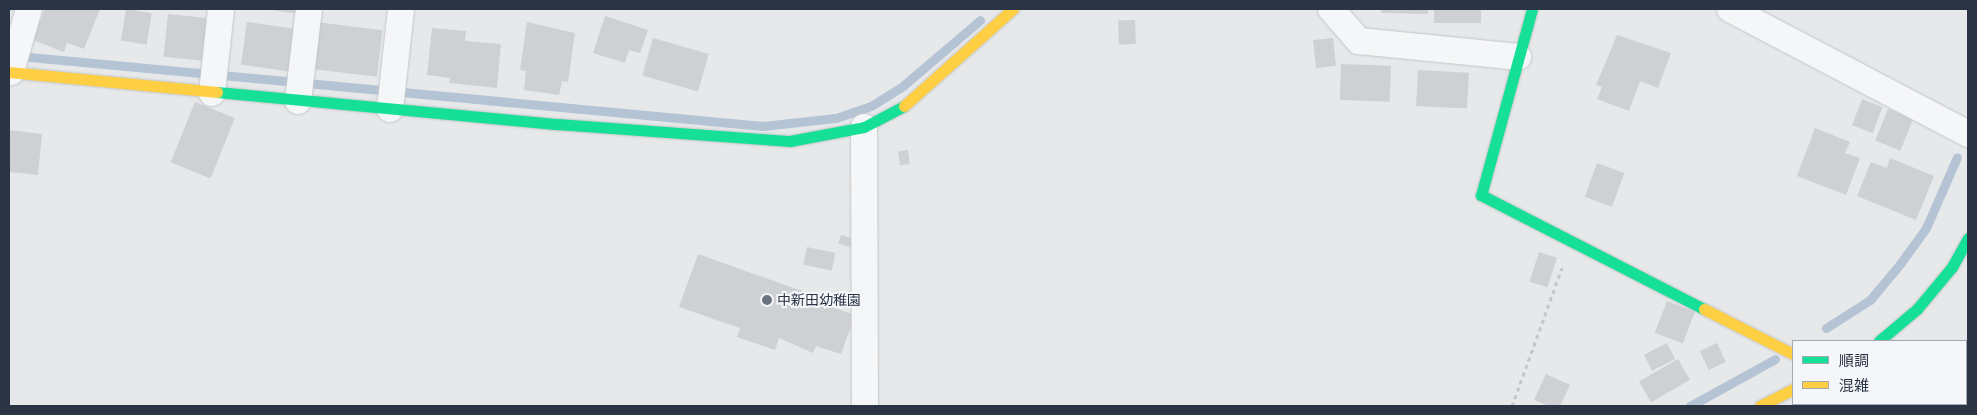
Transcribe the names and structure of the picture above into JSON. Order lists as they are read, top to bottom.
{
  "places": ["中新田幼稚園"],
  "legend": ["順調", "混雑"]
}
